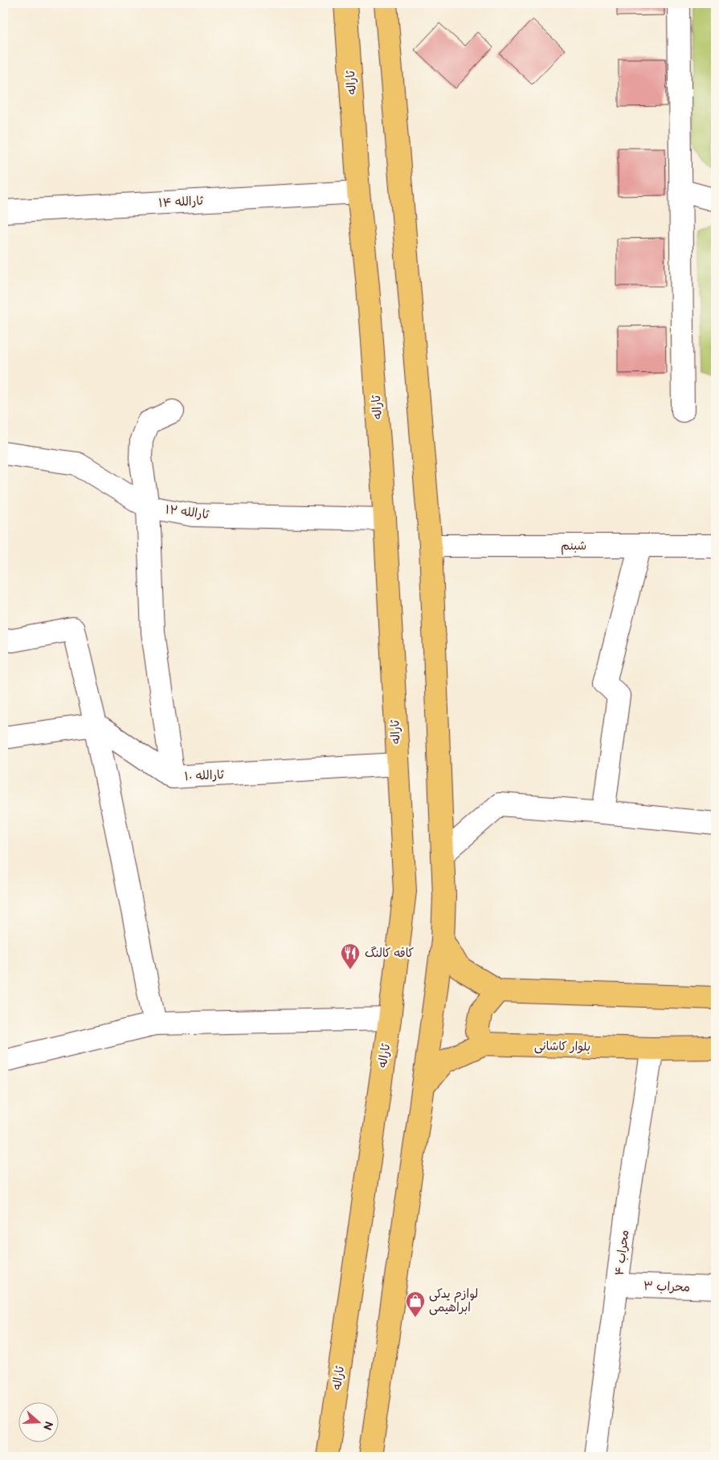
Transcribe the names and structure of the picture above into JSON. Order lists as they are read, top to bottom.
{
  "streets": {
    "main road": ["ثاراله", "بلوار کاشانی"],
    "street": [
      "ثارالله ۱۴",
      "ثارالله ۱۲",
      "شبنم",
      "ثارالله ۱۰",
      "محراب ۴",
      "محراب ۳"
    ]
  },
  "crossings": [
    ["ثاراله", "ثارالله ۱۴"],
    ["ثاراله", "ثارالله ۱۲"],
    ["ثاراله", "ثارالله ۱۰"],
    ["بلوار کاشانی", "محراب ۴"],
    ["محراب ۴", "محراب ۳"]
  ],
  "places": {
    "restaurant": ["کافه کالنگ"],
    "shop": ["لوازم یدکی ابراهیمی"]
  },
  "north": "right"
}
